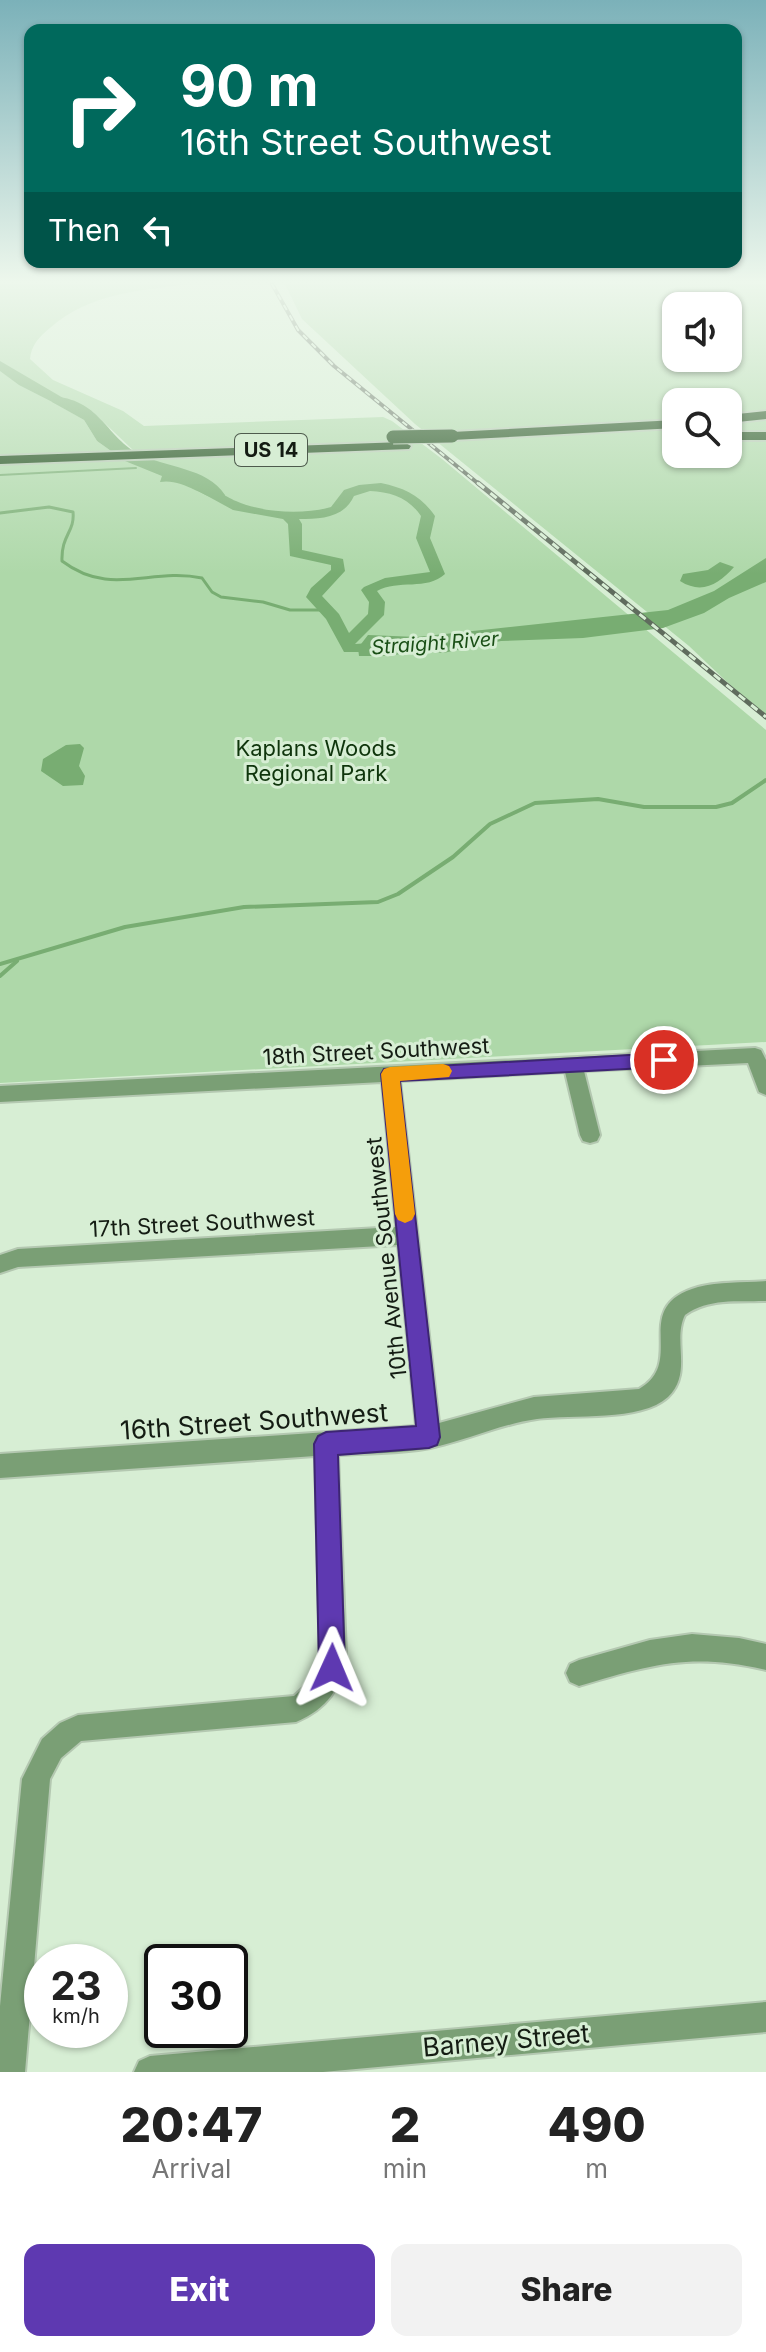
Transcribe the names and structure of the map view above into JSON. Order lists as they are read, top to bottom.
{
  "streets": {
    "highway": ["US 14"],
    "street": [
      "18th Street Southwest",
      "17th Street Southwest",
      "10th Avenue Southwest",
      "16th Street Southwest",
      "Barney Street"
    ]
  },
  "crossings": [
    ["18th Street Southwest", "10th Avenue Southwest"],
    ["17th Street Southwest", "10th Avenue Southwest"],
    ["10th Avenue Southwest", "16th Street Southwest"]
  ],
  "water": ["Straight River"],
  "parks": ["Kaplans Woods Regional Park"],
  "page": {
    "turn": ["90 m", "16th Street Southwest"],
    "then": "Then",
    "speed": "23 km/h",
    "limit": "30",
    "eta": [
      "20:47",
      "Arrival",
      "2",
      "min",
      "490",
      "m"
    ],
    "buttons": ["Exit", "Share"]
  }
}
